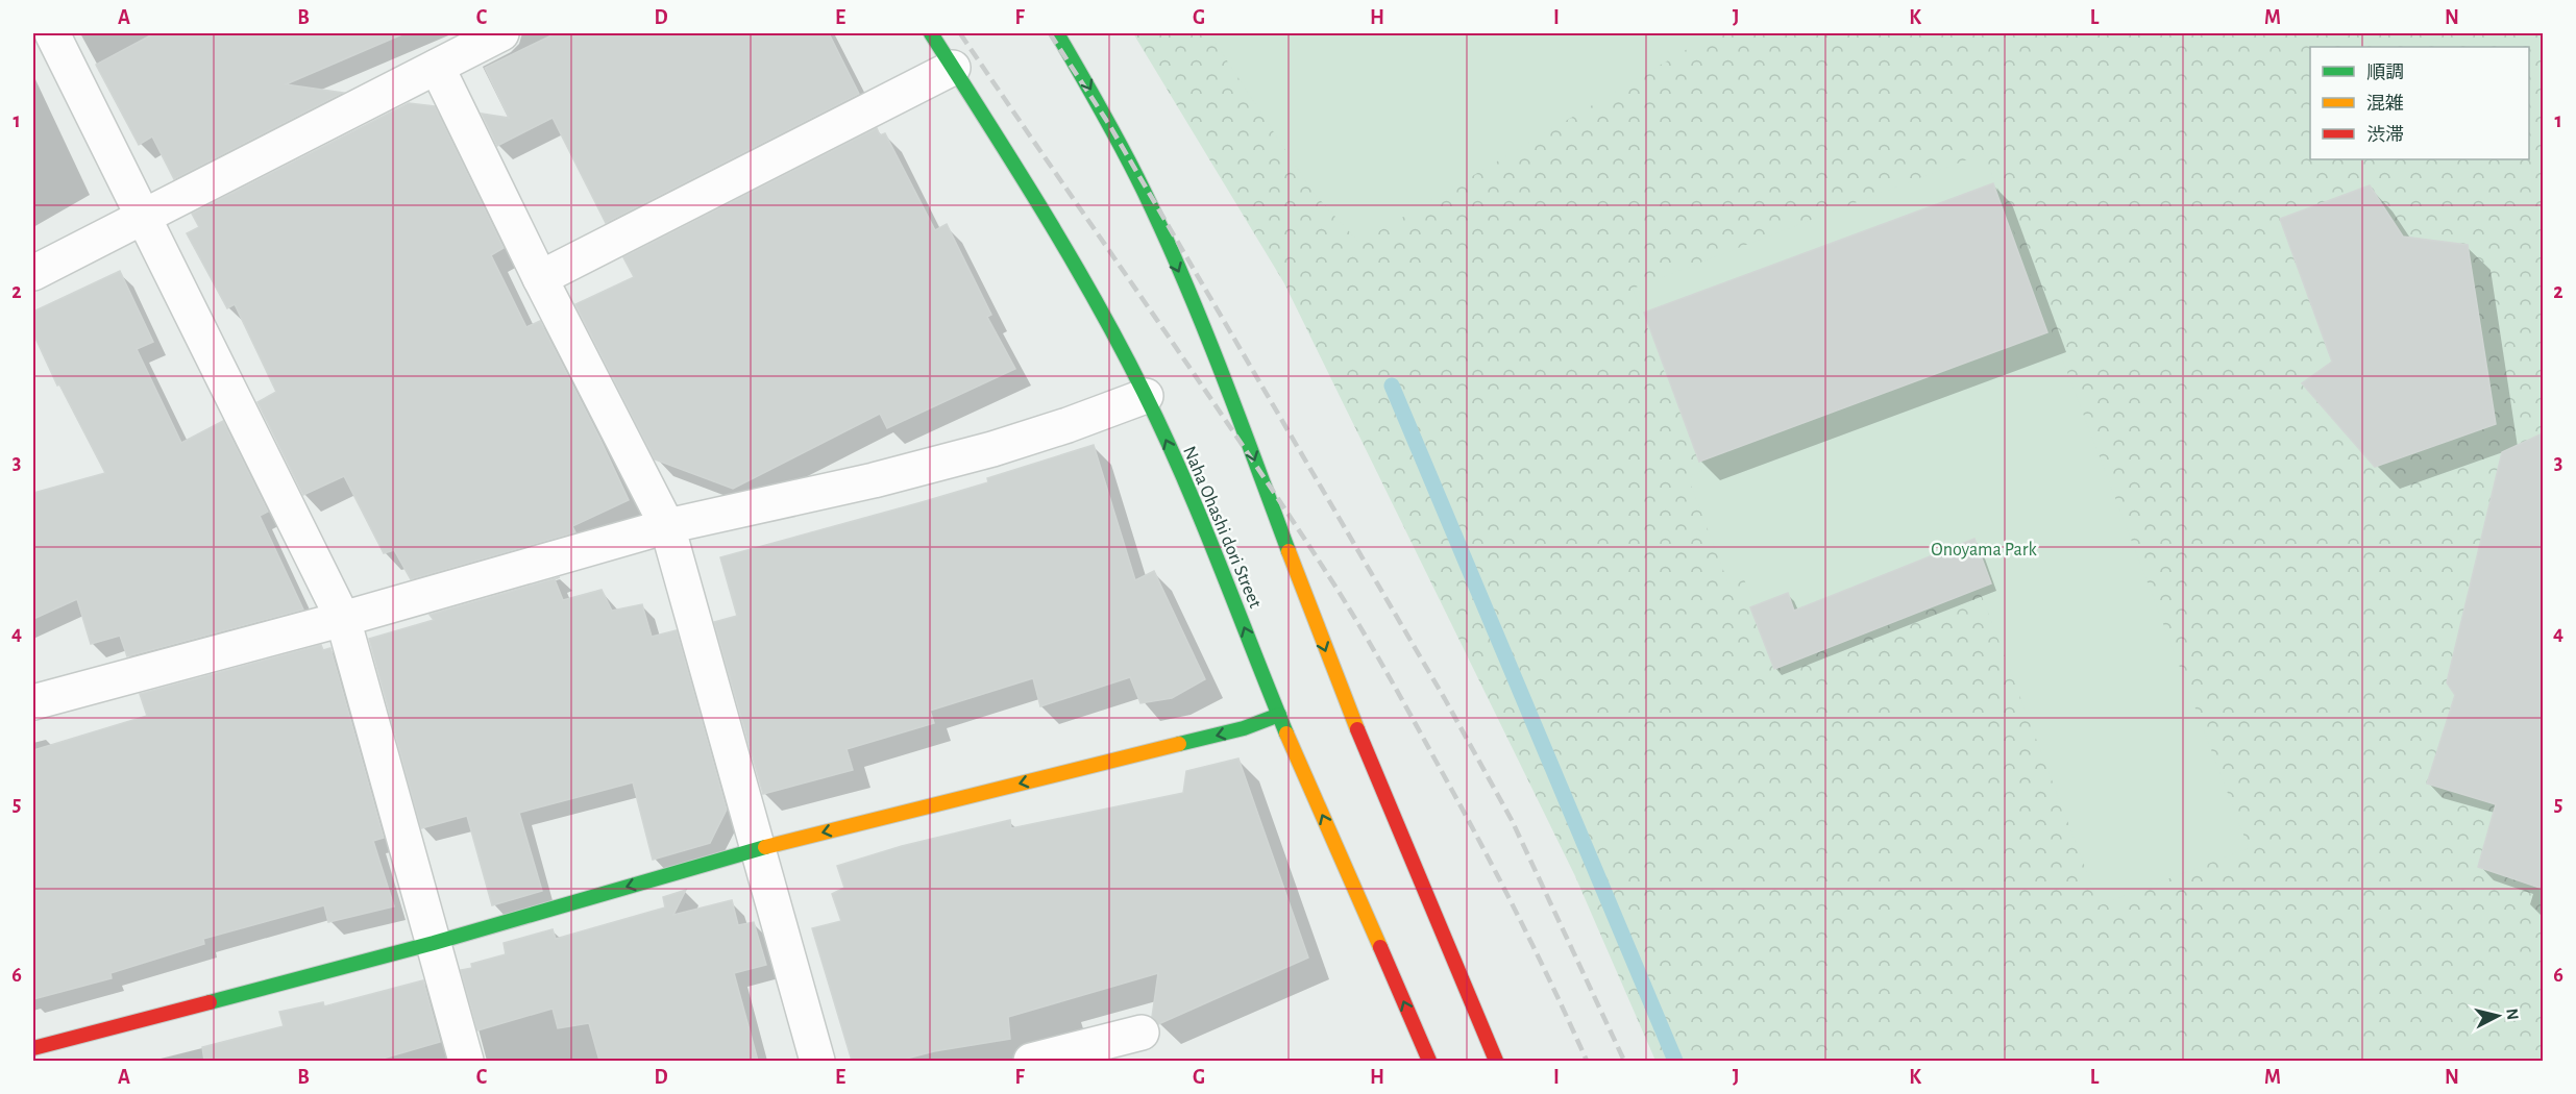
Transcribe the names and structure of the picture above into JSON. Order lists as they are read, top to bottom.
{
  "streets": {
    "main road": ["Naha Ohashi dori Street"]
  },
  "parks": ["Onoyama Park"],
  "legend": ["順調", "混雑", "渋滞"],
  "north": "right",
  "grid": {
    "columns": [
      "A",
      "B",
      "C",
      "D",
      "E",
      "F",
      "G",
      "H",
      "I",
      "J",
      "K",
      "L",
      "M",
      "N"
    ],
    "rows": [
      "1",
      "2",
      "3",
      "4",
      "5",
      "6"
    ]
  }
}
